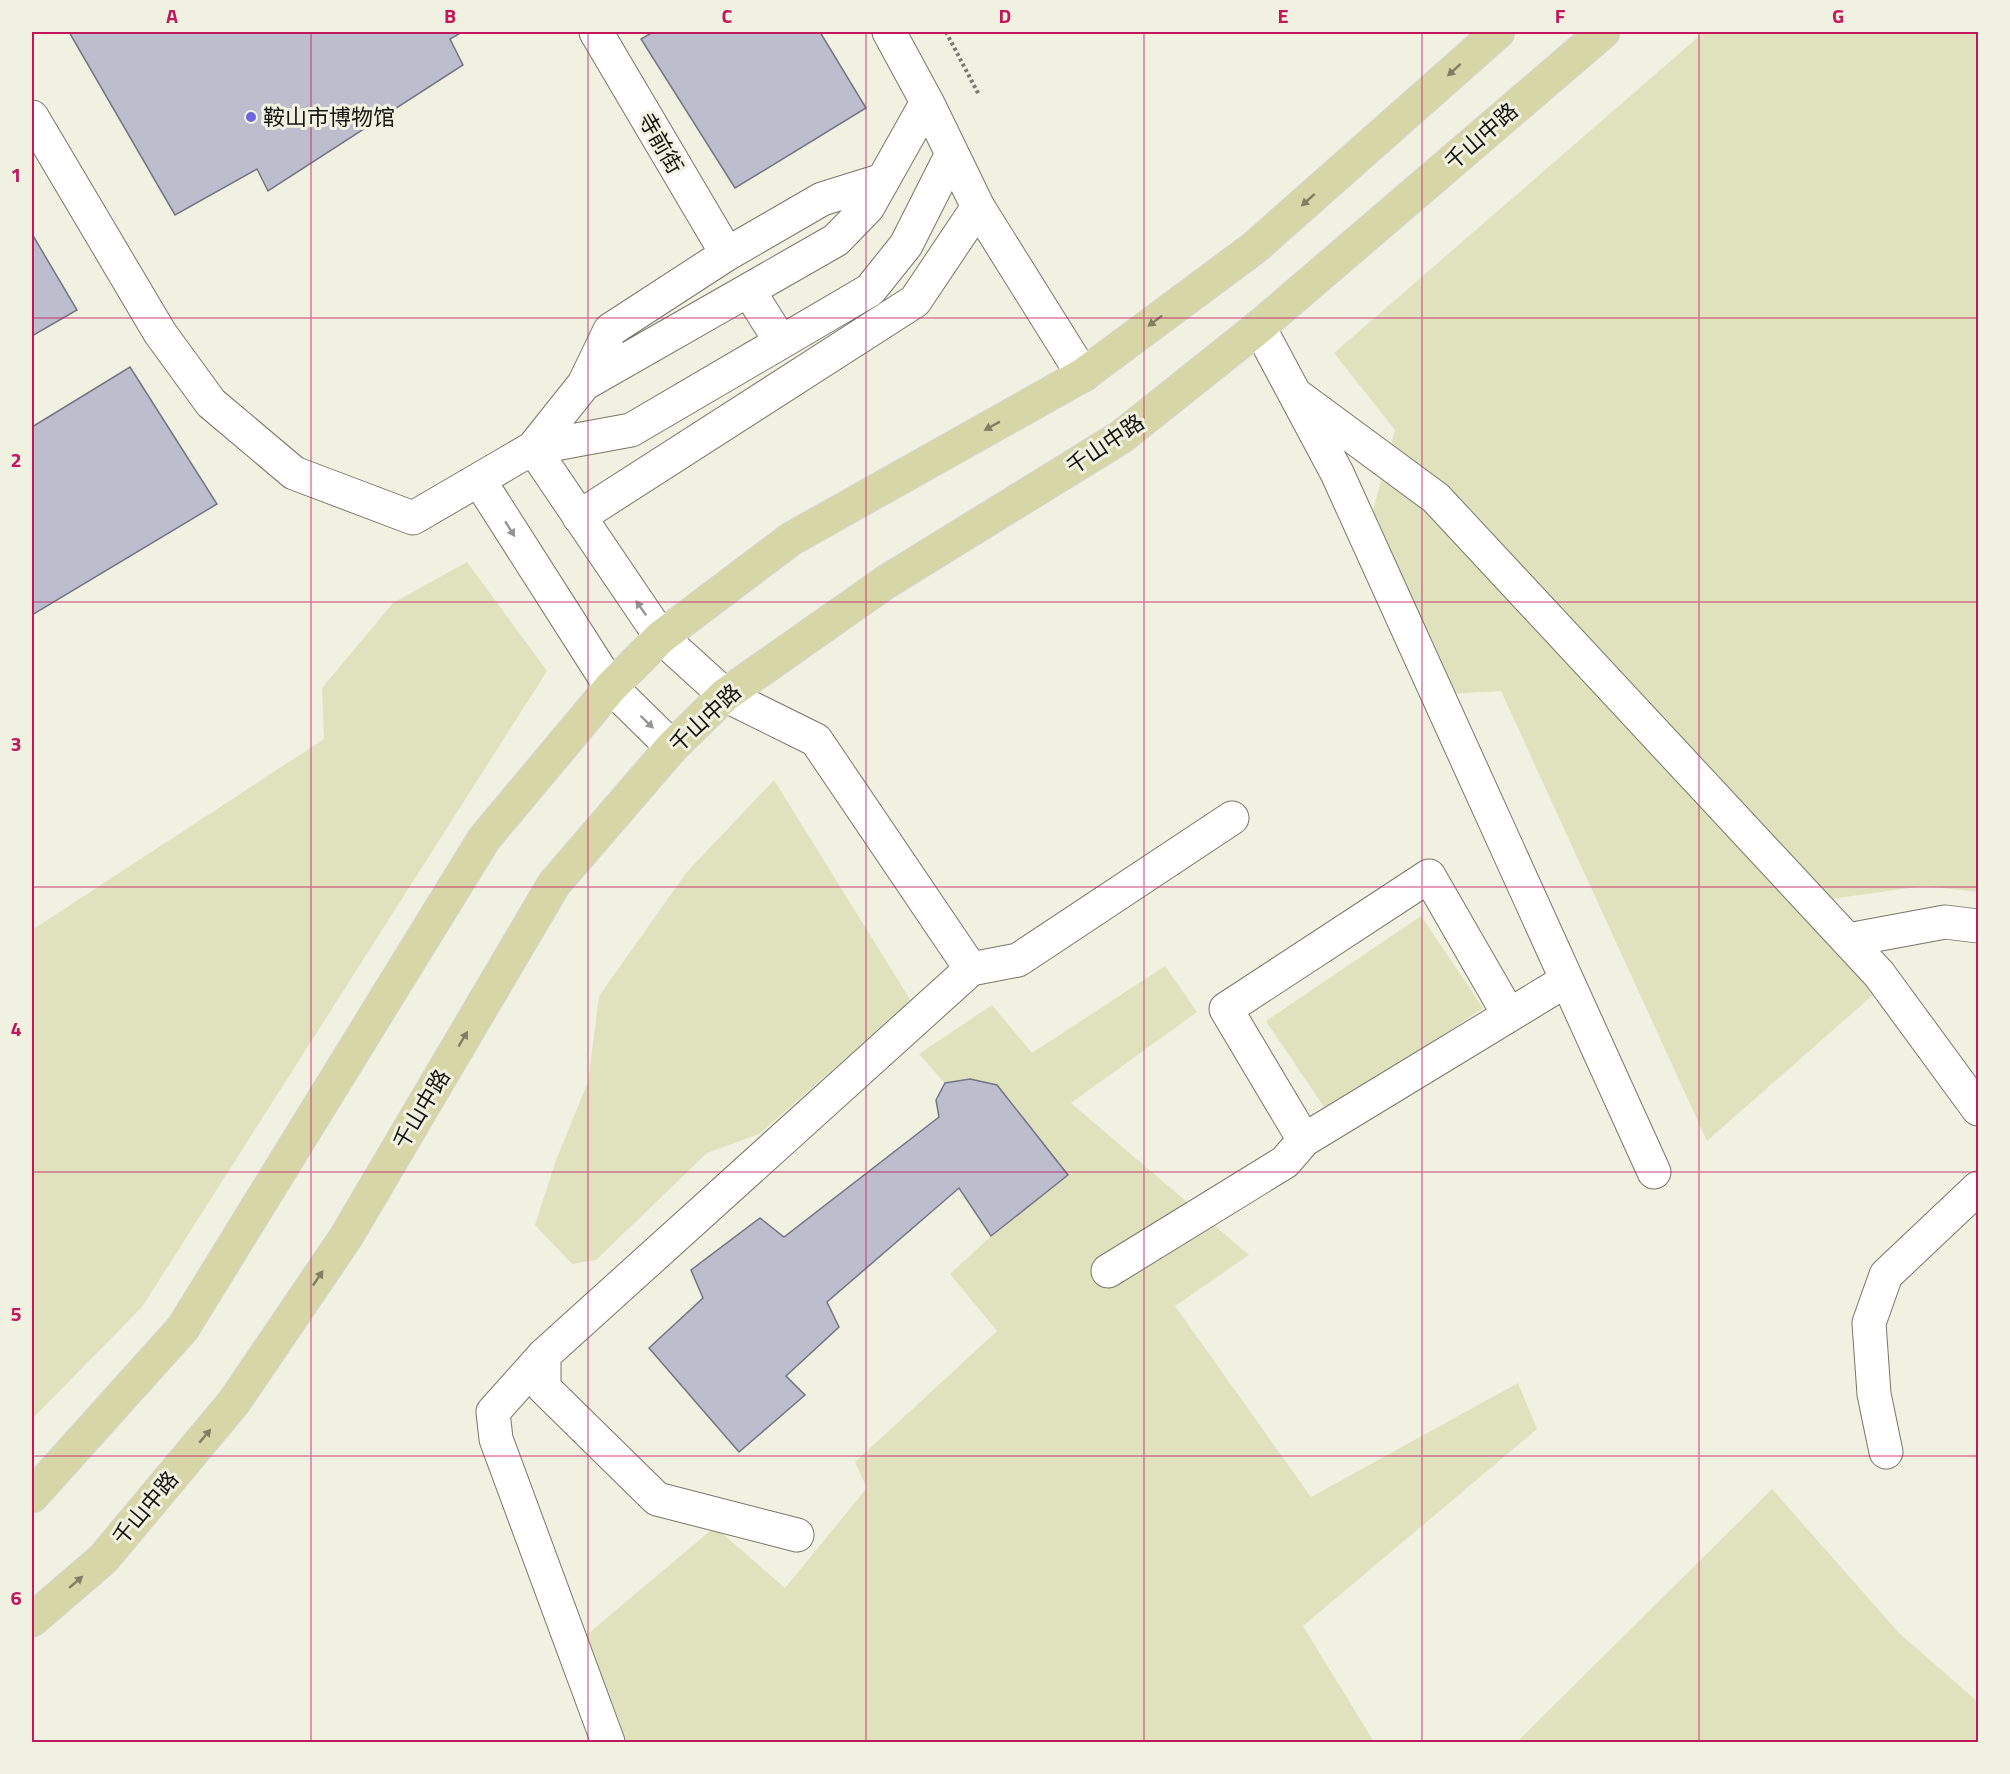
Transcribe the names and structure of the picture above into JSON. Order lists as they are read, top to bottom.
{
  "streets": {
    "main road": ["千山中路"],
    "street": ["寺前街"]
  },
  "places": ["鞍山市博物馆"],
  "grid": {
    "columns": [
      "A",
      "B",
      "C",
      "D",
      "E",
      "F",
      "G"
    ],
    "rows": [
      "1",
      "2",
      "3",
      "4",
      "5",
      "6"
    ]
  }
}
